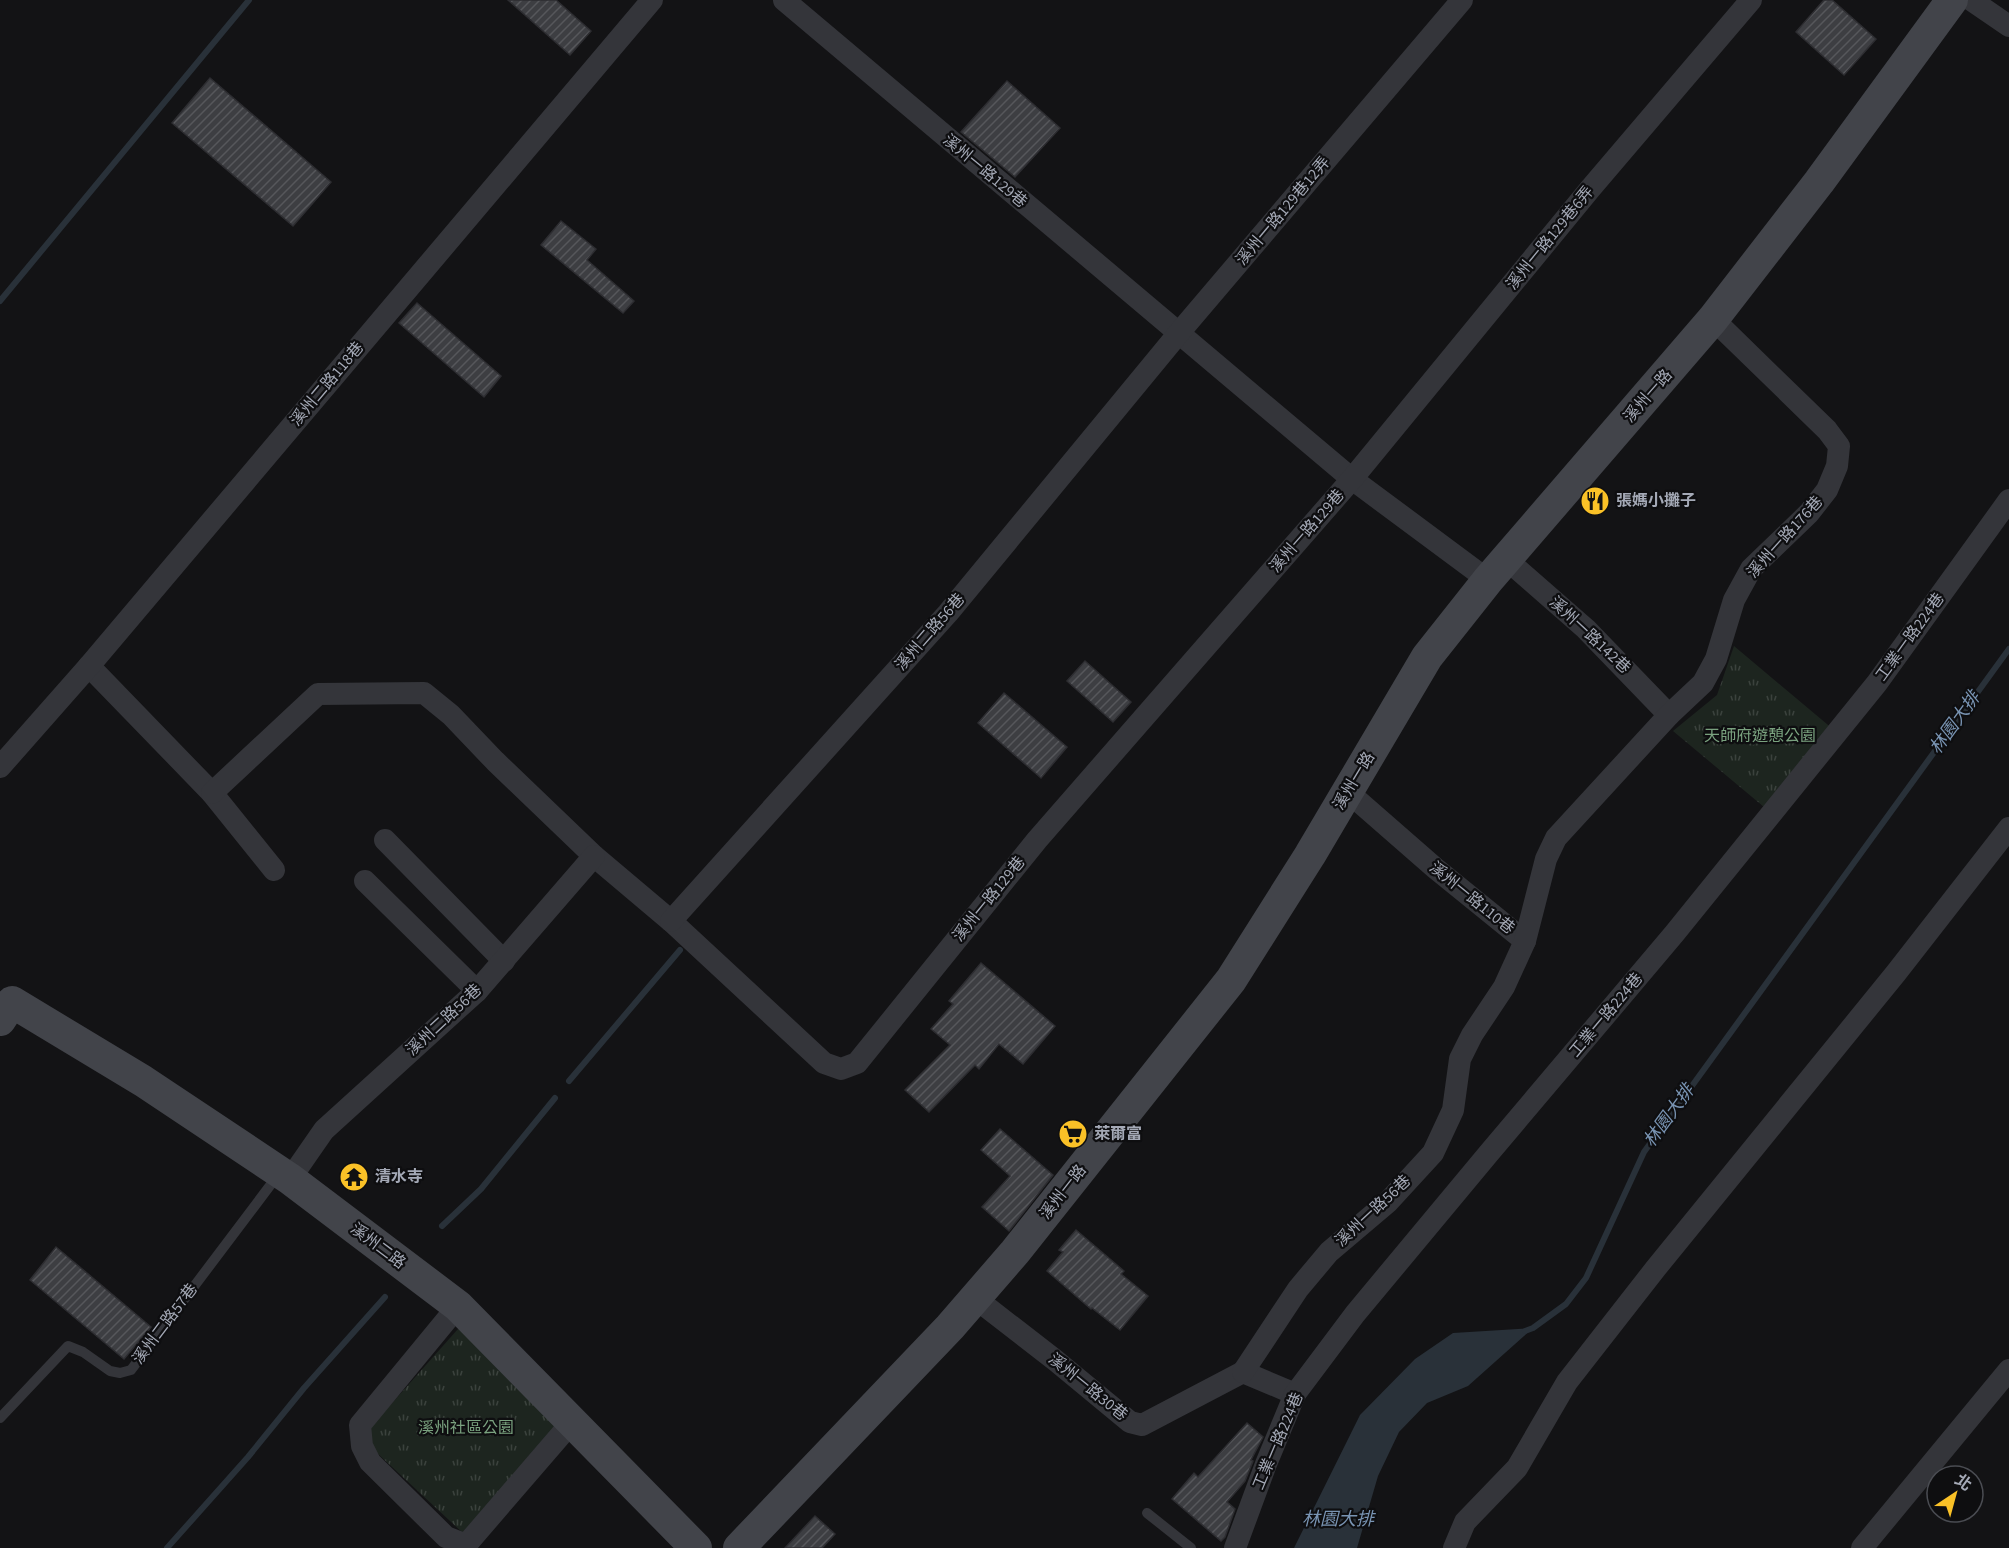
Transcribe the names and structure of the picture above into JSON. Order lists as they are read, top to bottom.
{
  "streets": {
    "street": [
      "溪州一路129巷",
      "溪州一路129巷12弄",
      "溪州一路129巷6弄",
      "溪州二路118巷",
      "溪州一路",
      "溪州一路176巷",
      "溪州二路56巷",
      "溪州一路142巷",
      "工業一路224巷",
      "溪州一路110巷",
      "溪州一路56巷",
      "溪州二路",
      "溪州一路30巷"
    ],
    "lane": ["溪州二路57巷"]
  },
  "crossings": [
    ["溪州一路129巷", "溪州一路129巷12弄"],
    ["溪州一路129巷", "溪州一路129巷6弄"],
    ["溪州一路129巷", "溪州一路"],
    ["溪州一路129巷", "溪州二路56巷"],
    ["溪州一路129巷", "溪州一路142巷"],
    ["溪州一路129巷12弄", "溪州二路56巷"],
    ["溪州一路", "溪州一路176巷"],
    ["溪州一路", "溪州一路142巷"],
    ["溪州一路", "溪州一路110巷"],
    ["溪州一路", "溪州一路30巷"],
    ["溪州一路176巷", "溪州一路142巷"],
    ["溪州一路176巷", "溪州一路110巷"],
    ["溪州二路56巷", "溪州二路"],
    ["溪州二路56巷", "溪州二路57巷"],
    ["溪州一路142巷", "溪州一路110巷"],
    ["溪州一路110巷", "溪州一路56巷"],
    ["溪州一路56巷", "溪州一路30巷"],
    ["溪州二路", "溪州二路57巷"]
  ],
  "water": ["林園大排"],
  "parks": ["天師府遊憩公園", "溪州社區公園"],
  "places": {
    "restaurant": ["張媽小攤子"],
    "supermarket": ["萊爾富"],
    "temple": ["清水寺"]
  },
  "north": "top right"
}
